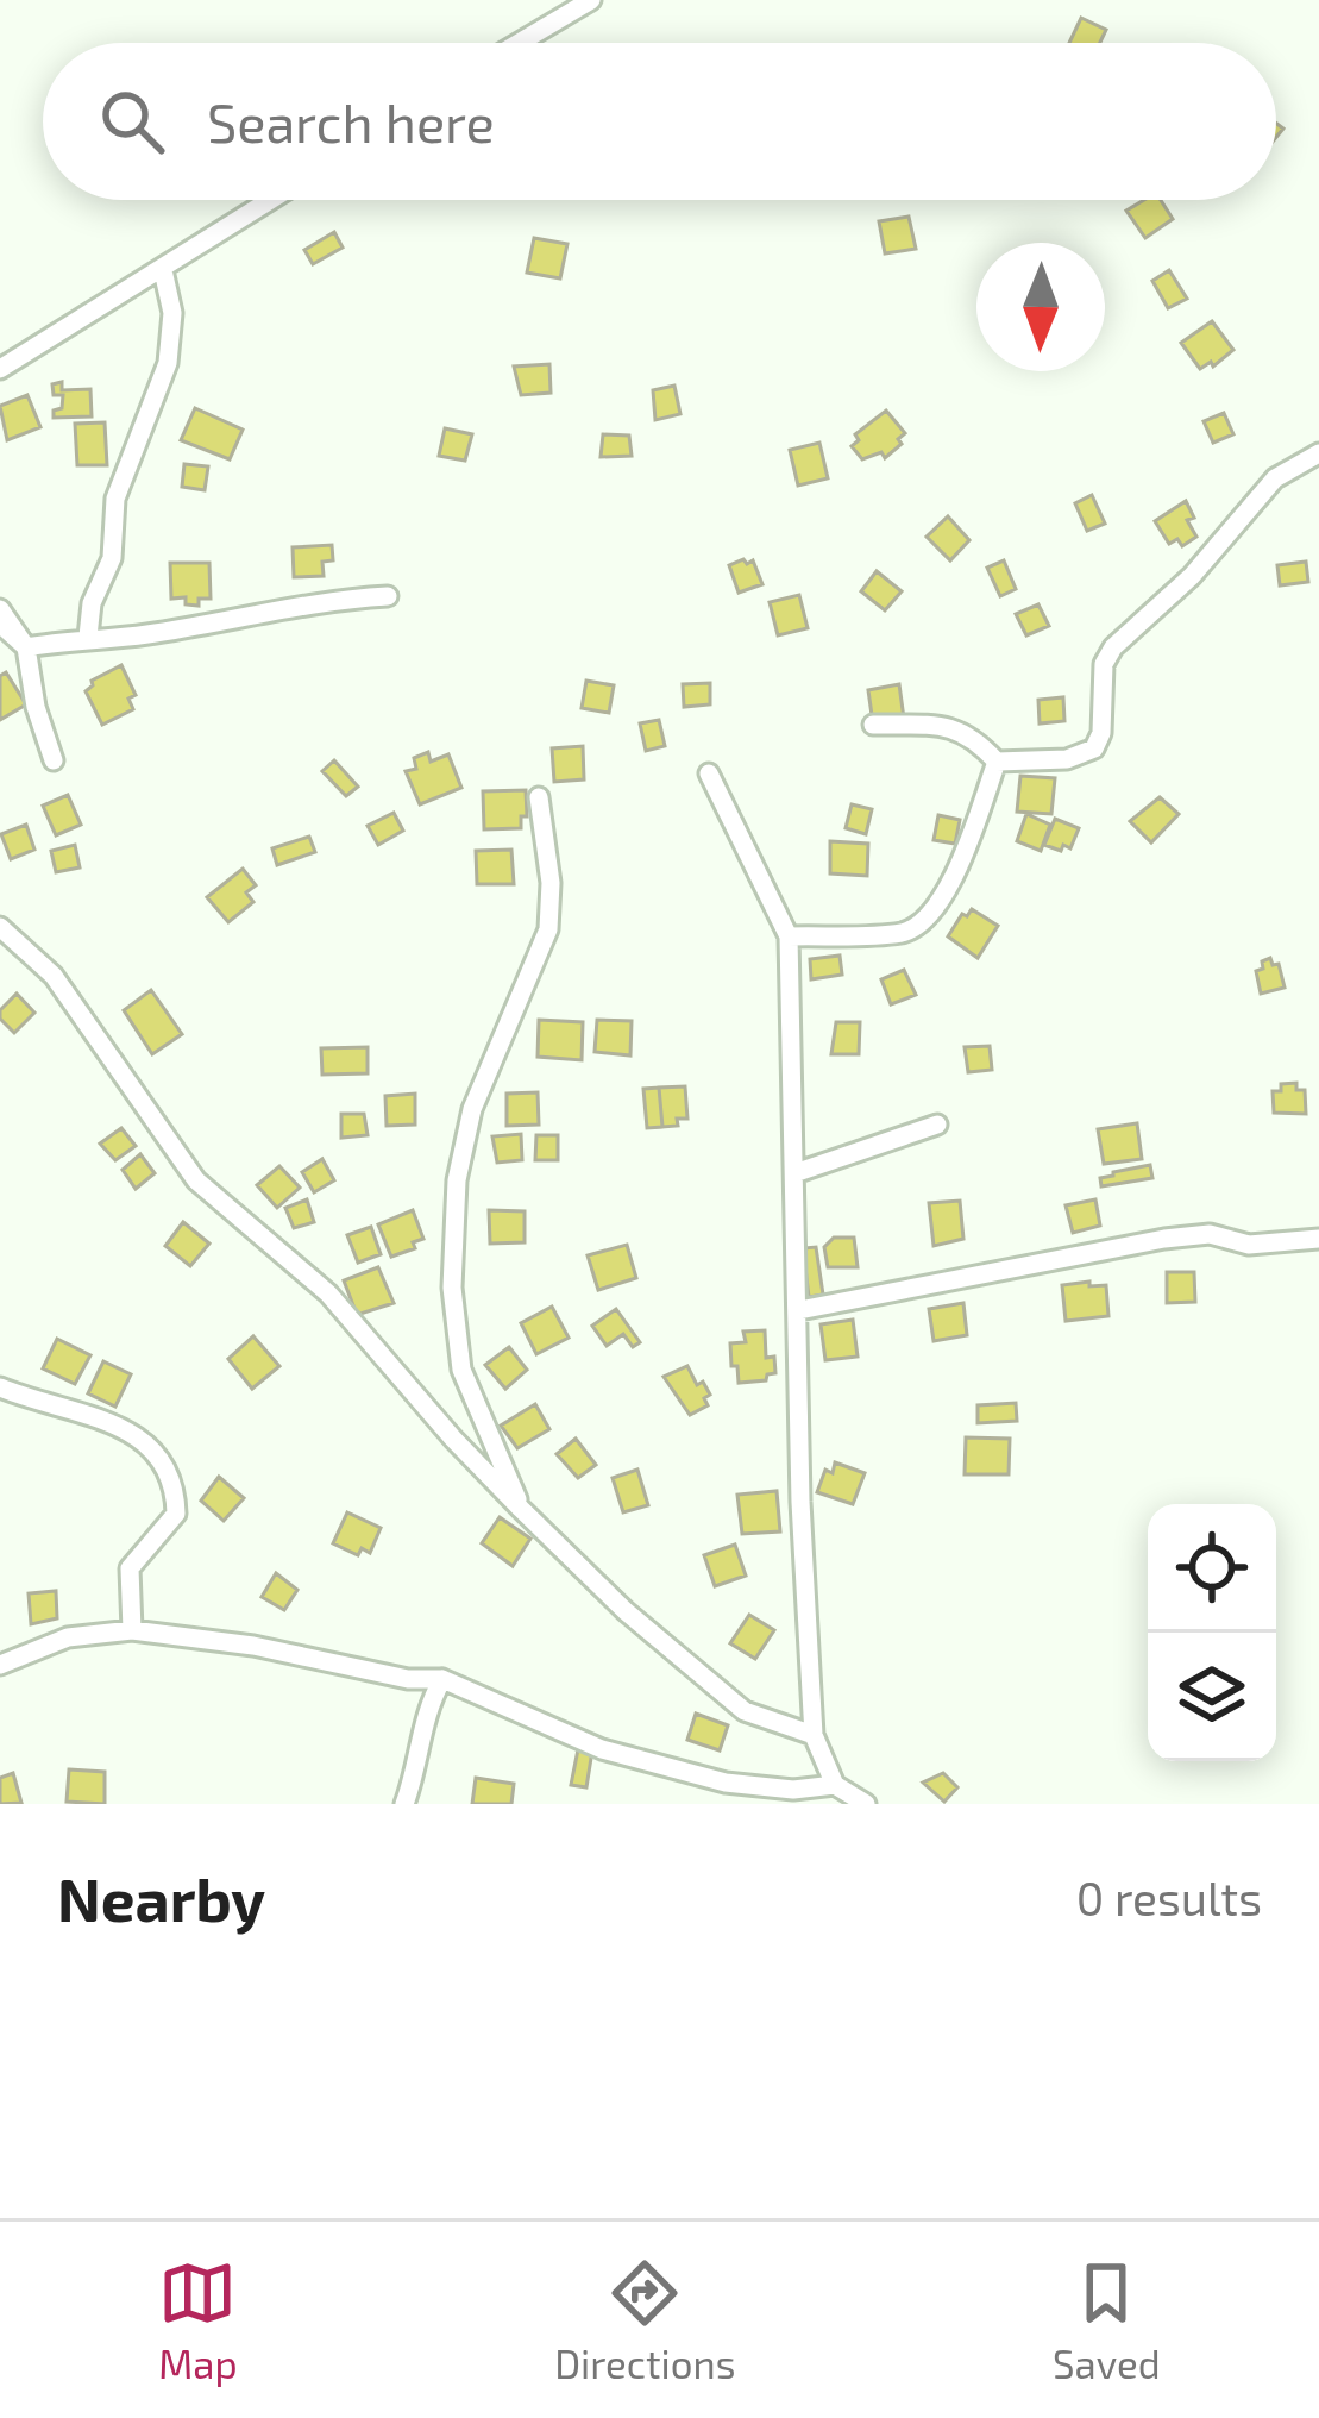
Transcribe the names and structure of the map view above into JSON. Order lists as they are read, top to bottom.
{
  "north": "bottom",
  "page": {
    "search": "Search here",
    "heading": ["Nearby", "0 results"],
    "nav": ["Map", "Directions", "Saved"]
  }
}
